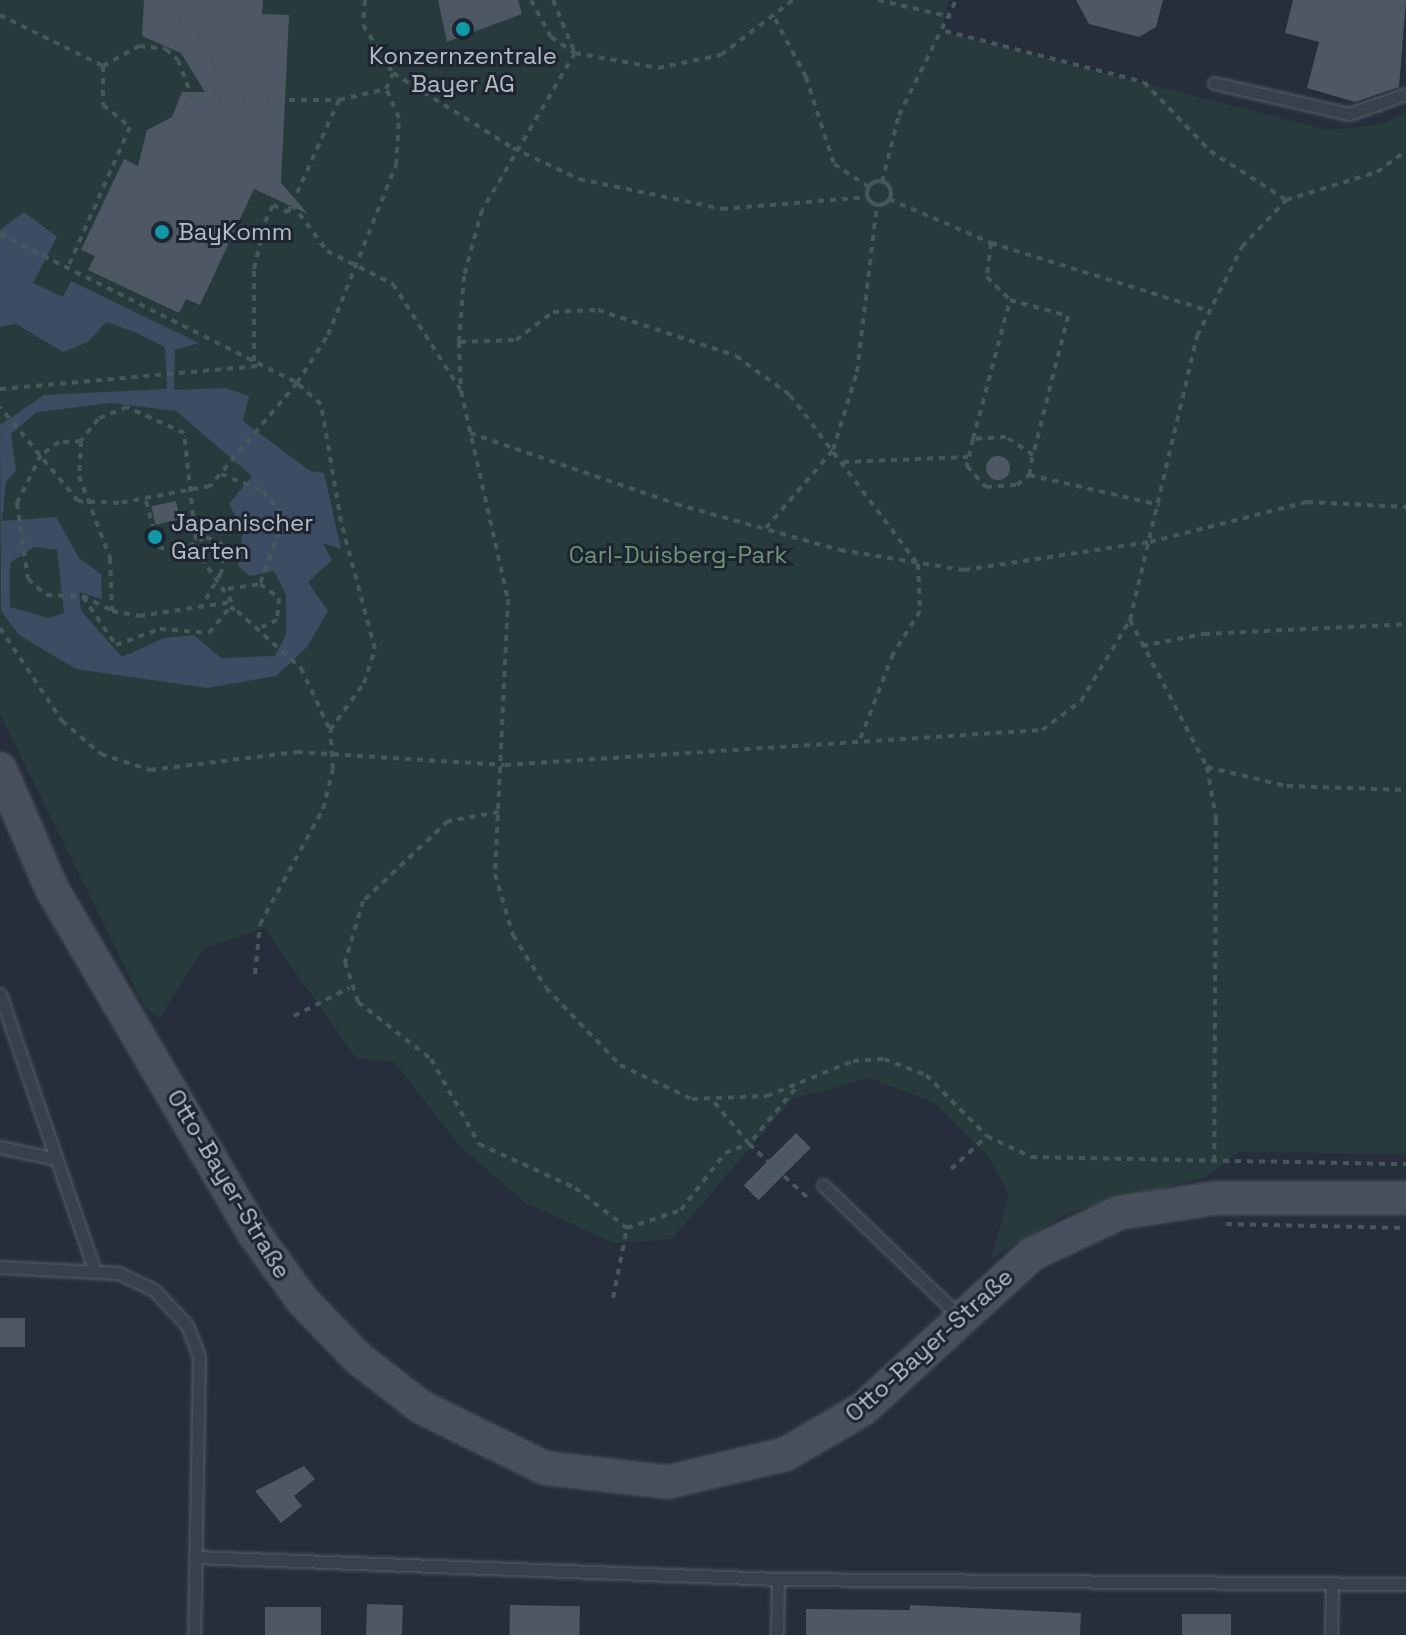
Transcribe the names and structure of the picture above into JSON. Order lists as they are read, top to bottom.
{
  "streets": {
    "street": ["Otto-Bayer-Straße"]
  },
  "parks": ["Carl-Duisberg-Park"],
  "places": ["Konzernzentrale Bayer AG", "BayKomm", "Japanischer Garten"]
}
